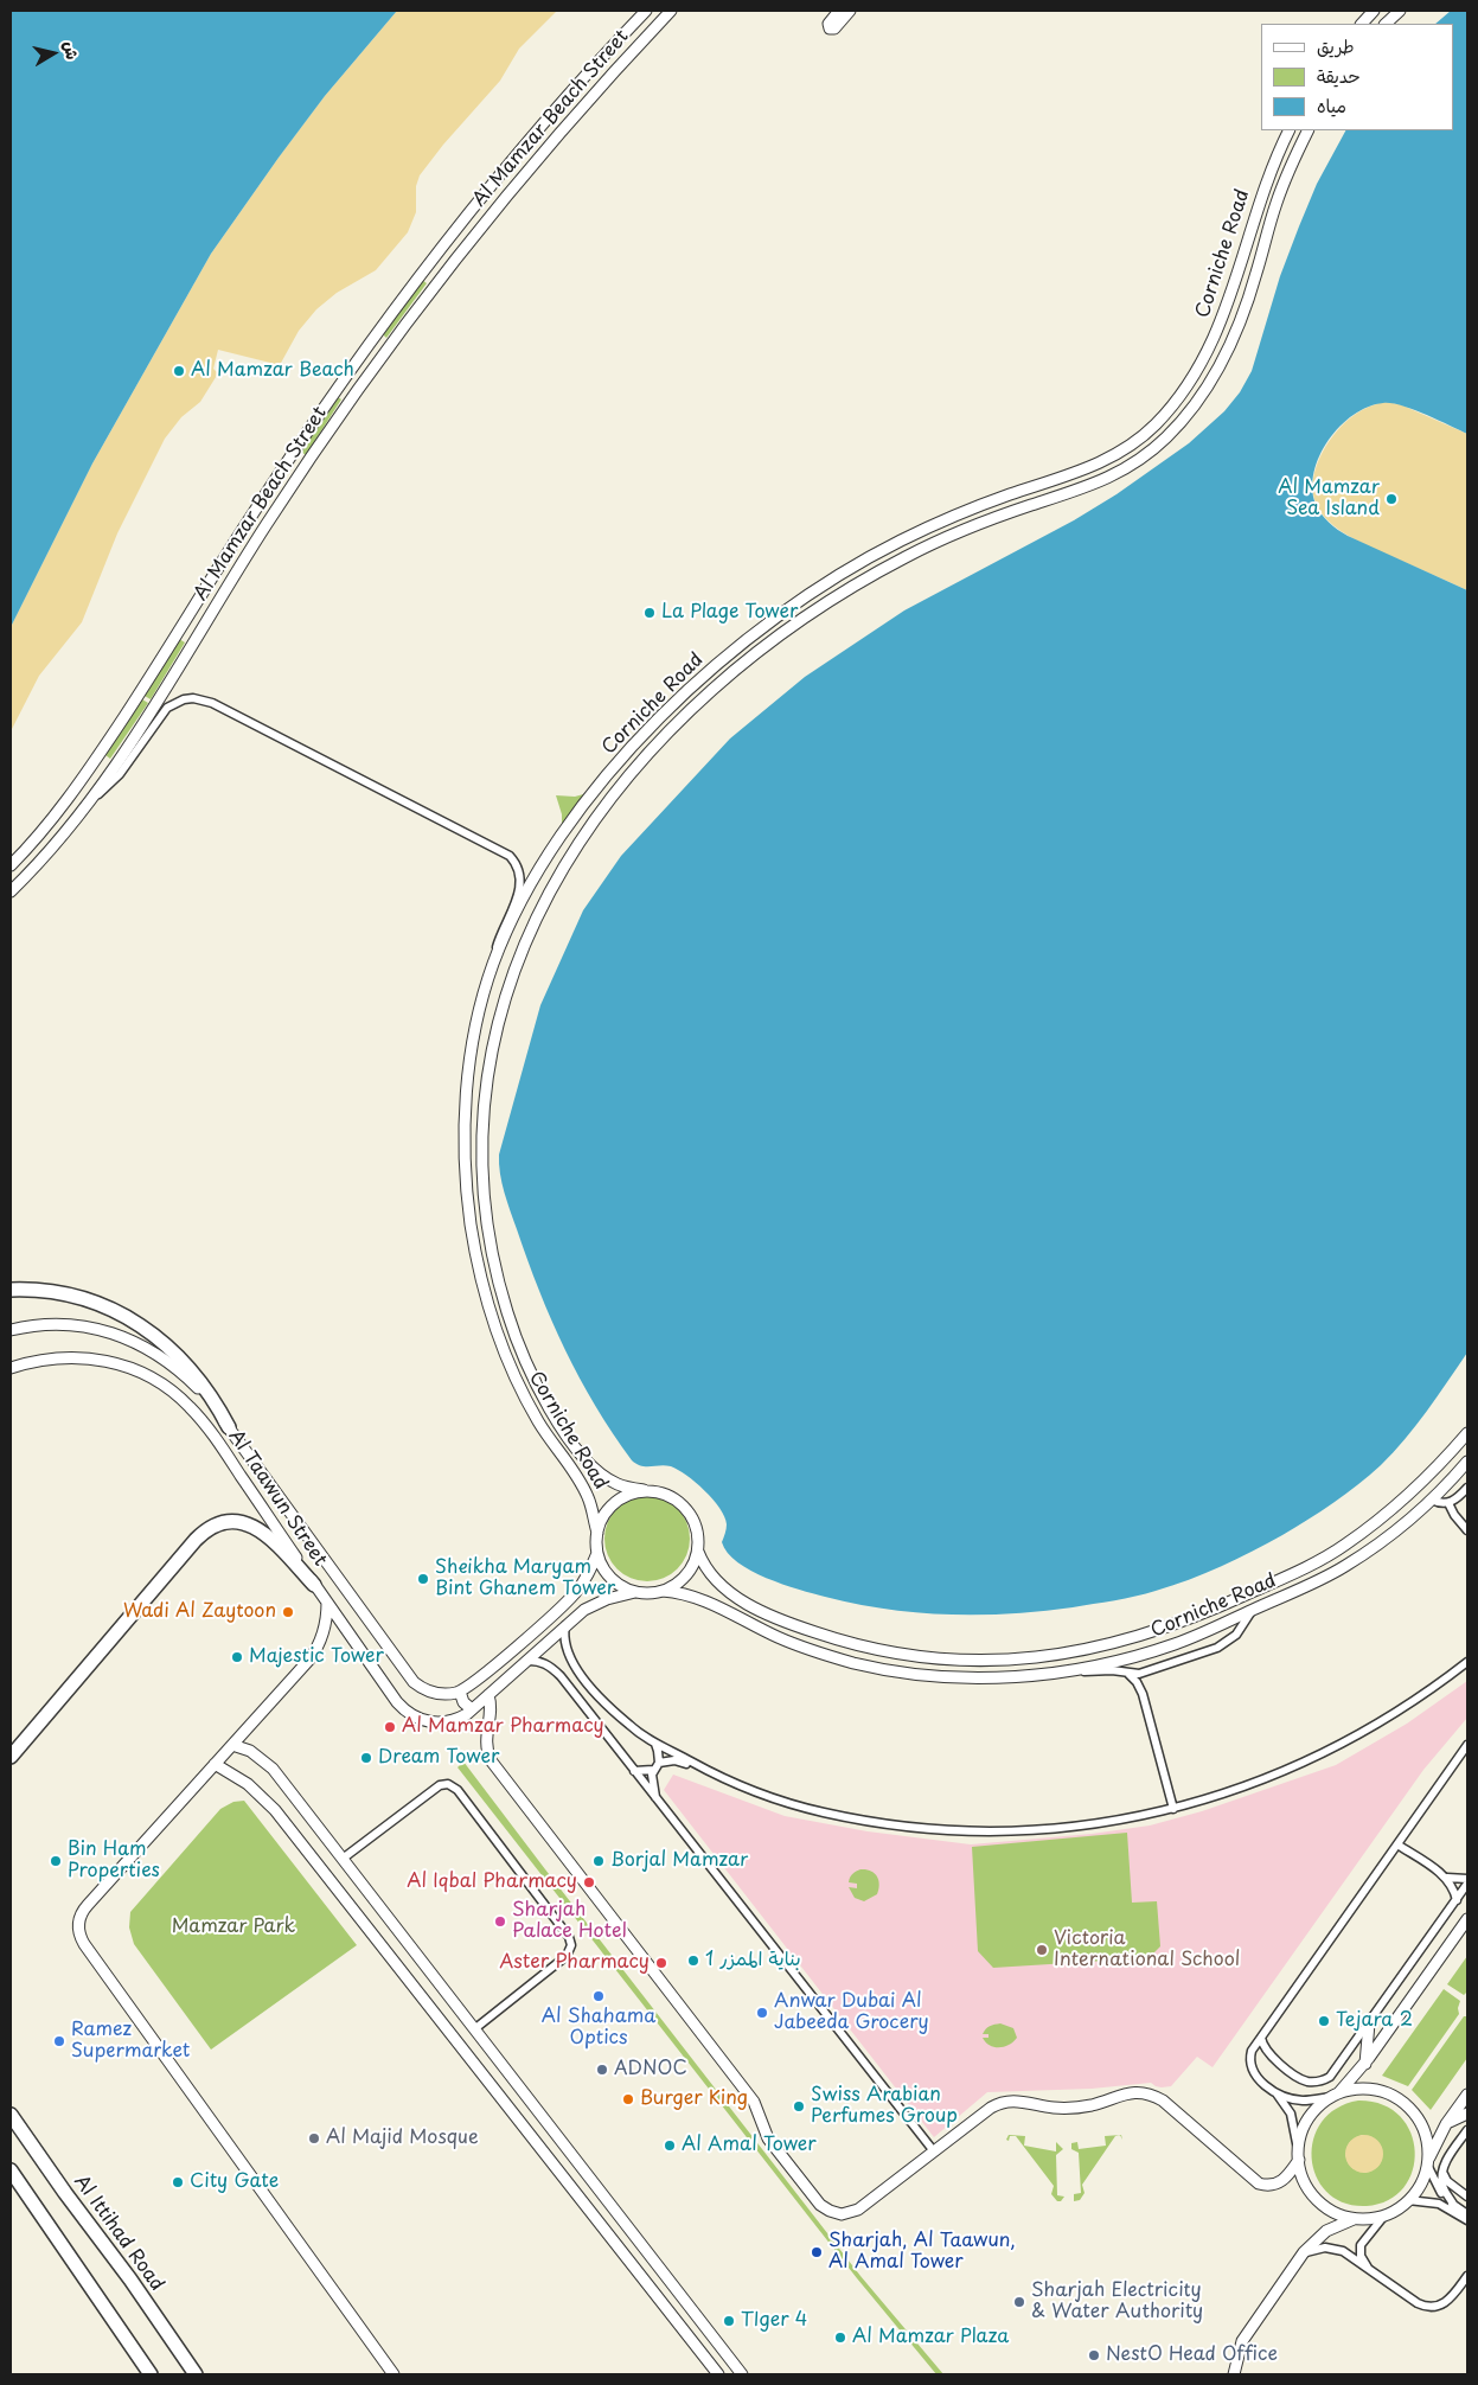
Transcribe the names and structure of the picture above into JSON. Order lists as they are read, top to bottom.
{
  "streets": {
    "highway": ["Al Ittihad Road"],
    "street": ["Al Mamzar Beach Street", "Corniche Road", "Al Taawun Street"]
  },
  "crossings": [
    ["Corniche Road", "Al Taawun Street"]
  ],
  "parks": ["Mamzar Park"],
  "places": [
    "Al Mamzar Beach",
    "Al Mamzar Sea Island",
    "La Plage Tower",
    "Sheikha Maryam Bint Ghanem Tower",
    "Wadi Al Zaytoon",
    "Majestic Tower",
    "Al Mamzar Pharmacy",
    "Dream Tower",
    "Bin Ham Properties",
    "Borjal Mamzar",
    "Al Iqbal Pharmacy",
    "Sharjah Palace Hotel",
    "Victoria International School",
    "بناية الممزر 1",
    "Aster Pharmacy",
    "Al Shahama Optics",
    "Anwar Dubai Al Jabeeda Grocery",
    "Tejara 2",
    "Ramez Supermarket",
    "ADNOC",
    "Burger King",
    "Swiss Arabian Perfumes Group",
    "Al Majid Mosque",
    "Al Amal Tower",
    "City Gate",
    "Sharjah, Al Taawun, Al Amal Tower",
    "Sharjah Electricity & Water Authority",
    "TIger 4",
    "Al Mamzar Plaza",
    "NestO Head Office"
  ],
  "legend": ["طريق", "حديقة", "مياه"],
  "north": "right"
}
